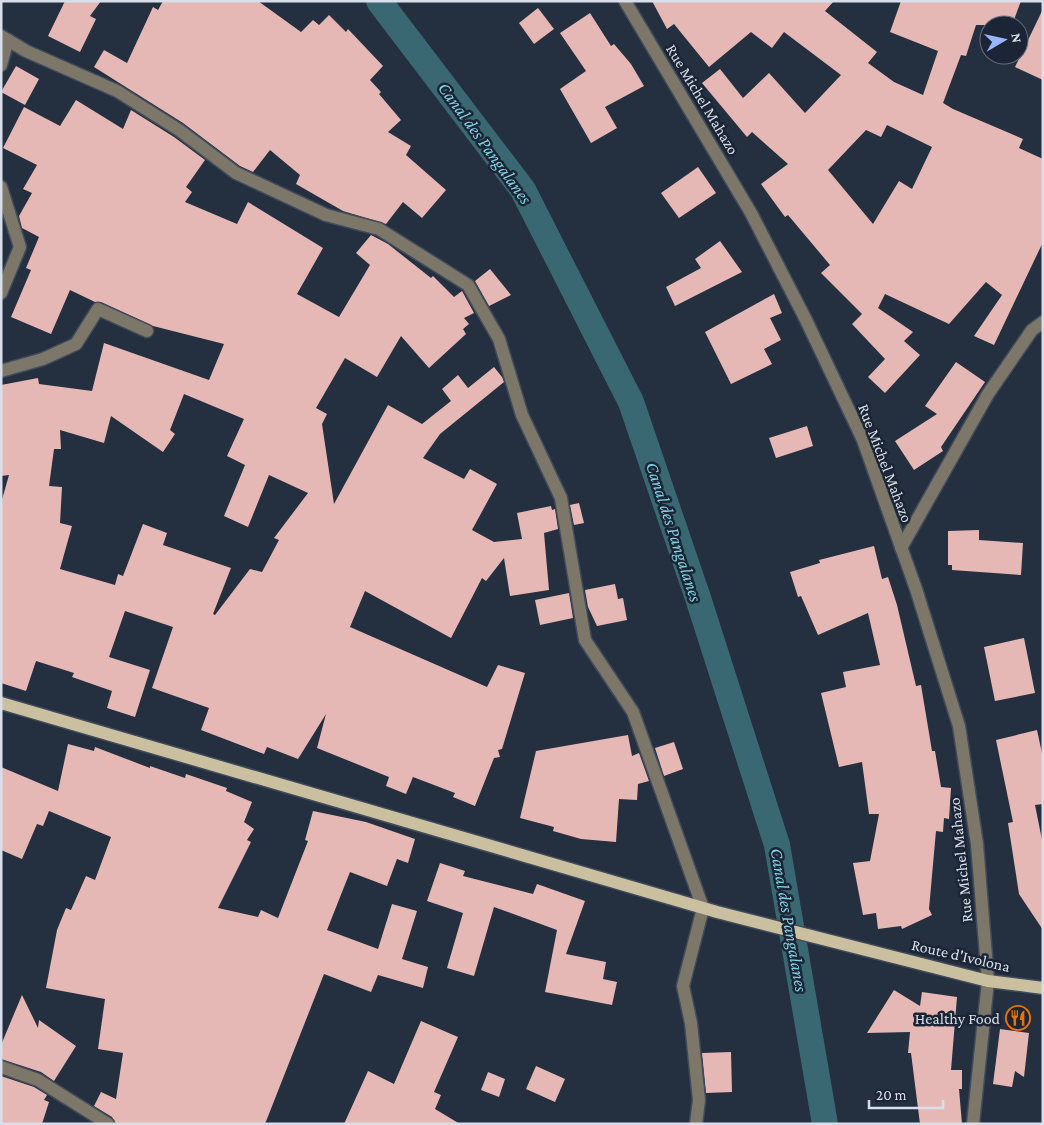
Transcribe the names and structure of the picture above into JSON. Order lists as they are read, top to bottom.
{
  "streets": {
    "main road": ["Route d'Ivolona"],
    "street": ["Rue Michel Mahazo"]
  },
  "crossings": [
    ["Rue Michel Mahazo", "Route d'Ivolona"]
  ],
  "water": ["Canal des Pangalanes"],
  "places": {
    "restaurant": ["Healthy Food"]
  },
  "scale_bar": "20 m",
  "north": "right"
}
